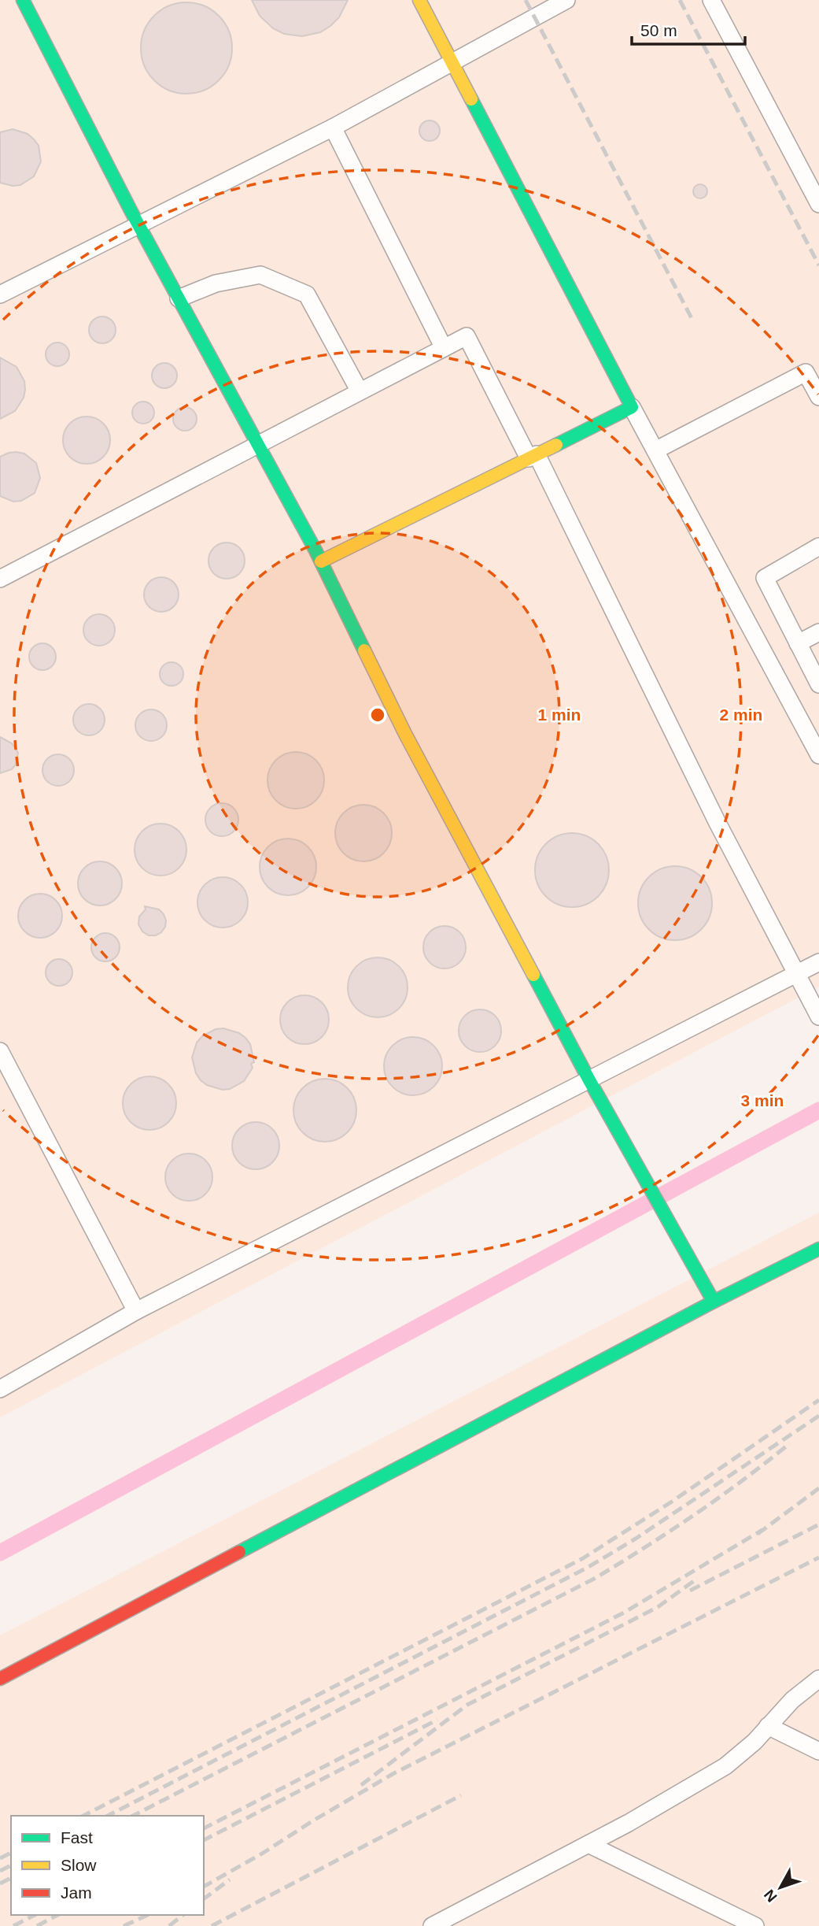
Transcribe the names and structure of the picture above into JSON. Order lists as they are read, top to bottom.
{
  "legend": ["Fast", "Slow", "Jam"],
  "scale_bar": "50 m",
  "north": "bottom left",
  "rings": ["1 min", "2 min", "3 min"]
}
